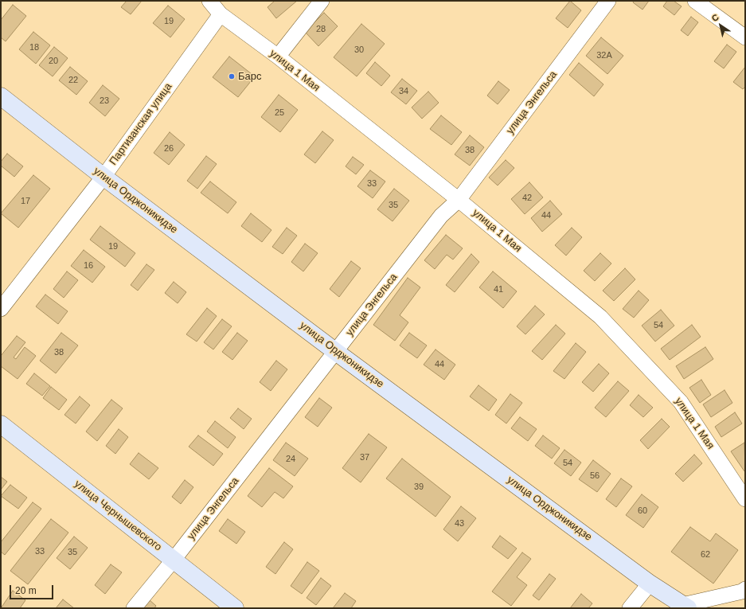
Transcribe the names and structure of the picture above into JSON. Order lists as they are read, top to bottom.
{
  "streets": {
    "main road": ["улица Орджоникидзе", "улица Чернышевского"],
    "street": ["улица 1 Мая", "улица Энгельса", "Партизанская улица"]
  },
  "crossings": [
    ["улица 1 Мая", "улица Энгельса"],
    ["улица 1 Мая", "Партизанская улица"],
    ["улица Энгельса", "улица Орджоникидзе"],
    ["улица Энгельса", "улица Чернышевского"],
    ["Партизанская улица", "улица Орджоникидзе"]
  ],
  "places": ["Барс"],
  "house_numbers": [
    "19",
    "28",
    "18",
    "30",
    "32А",
    "20",
    "22",
    "34",
    "23",
    "25",
    "26",
    "38",
    "33",
    "42",
    "17",
    "35",
    "44",
    "19",
    "16",
    "41",
    "54",
    "38",
    "44",
    "37",
    "24",
    "54",
    "56",
    "39",
    "60",
    "43",
    "33",
    "35",
    "62"
  ],
  "scale_bar": "20 m",
  "north": "top left"
}
